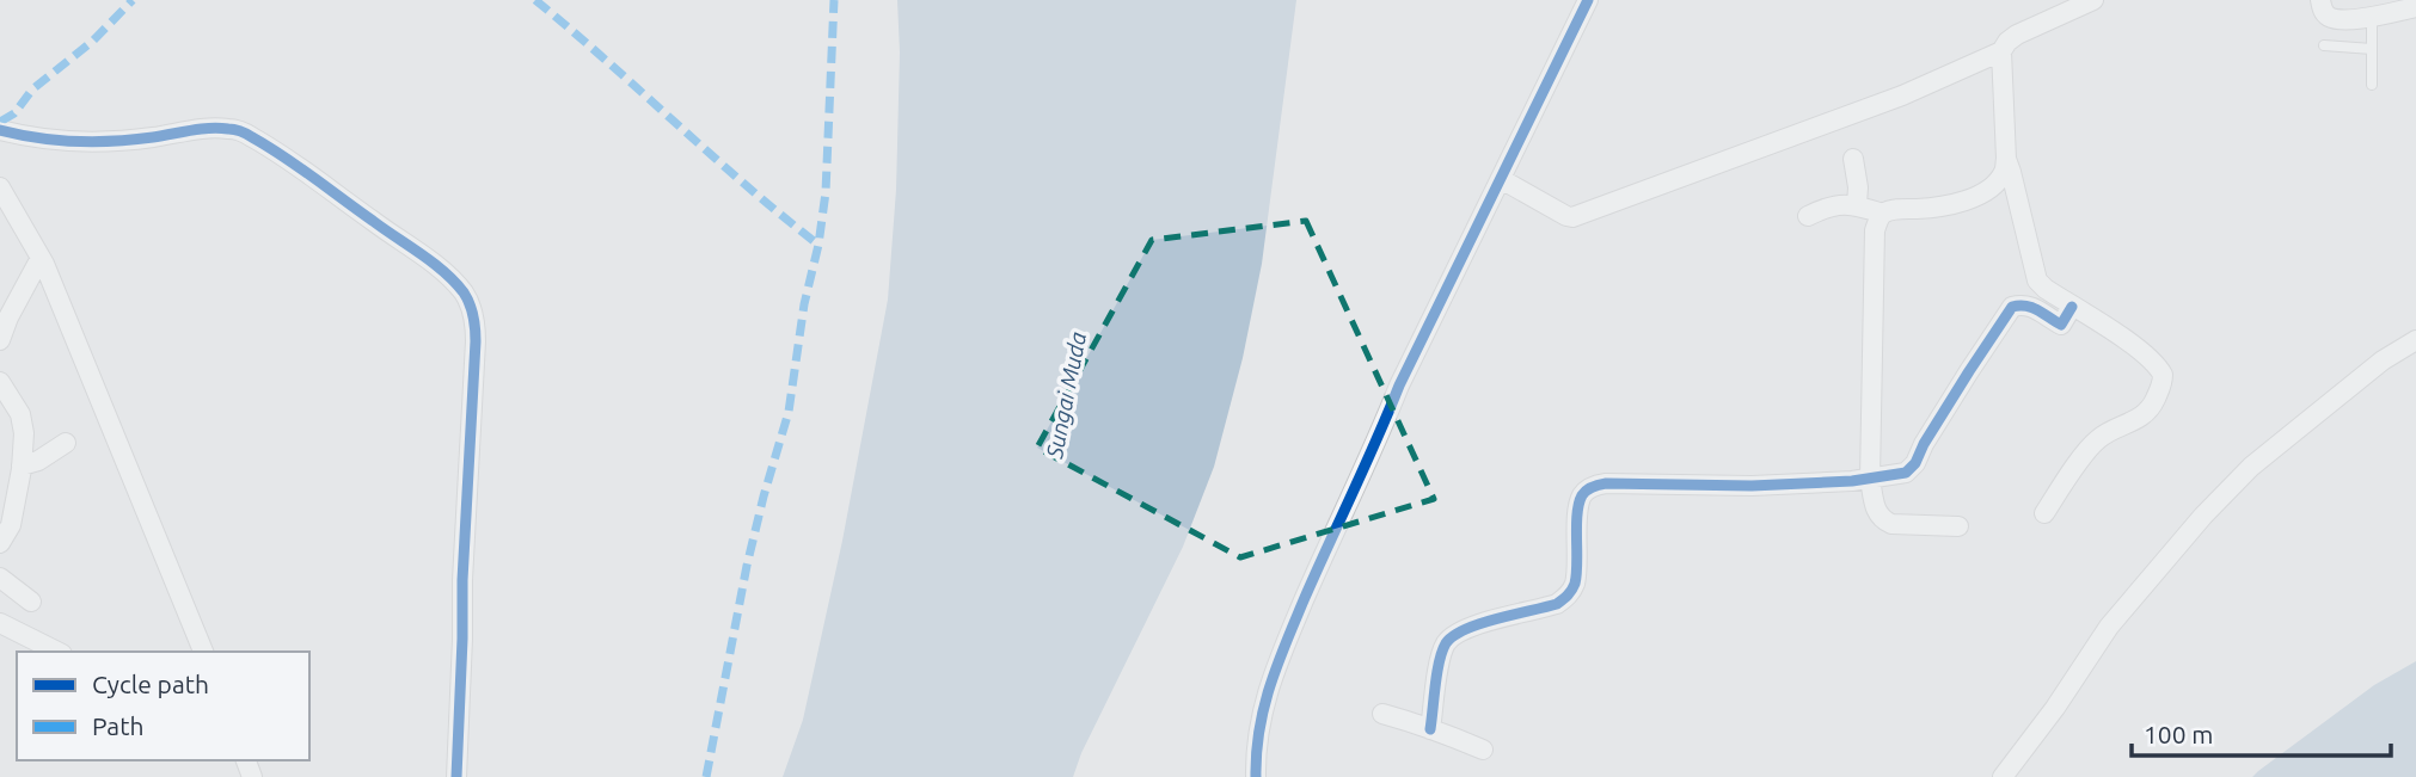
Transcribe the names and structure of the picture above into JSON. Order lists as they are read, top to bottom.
{
  "water": ["Sungai Muda"],
  "legend": ["Cycle path", "Path"],
  "scale_bar": "100 m"
}
